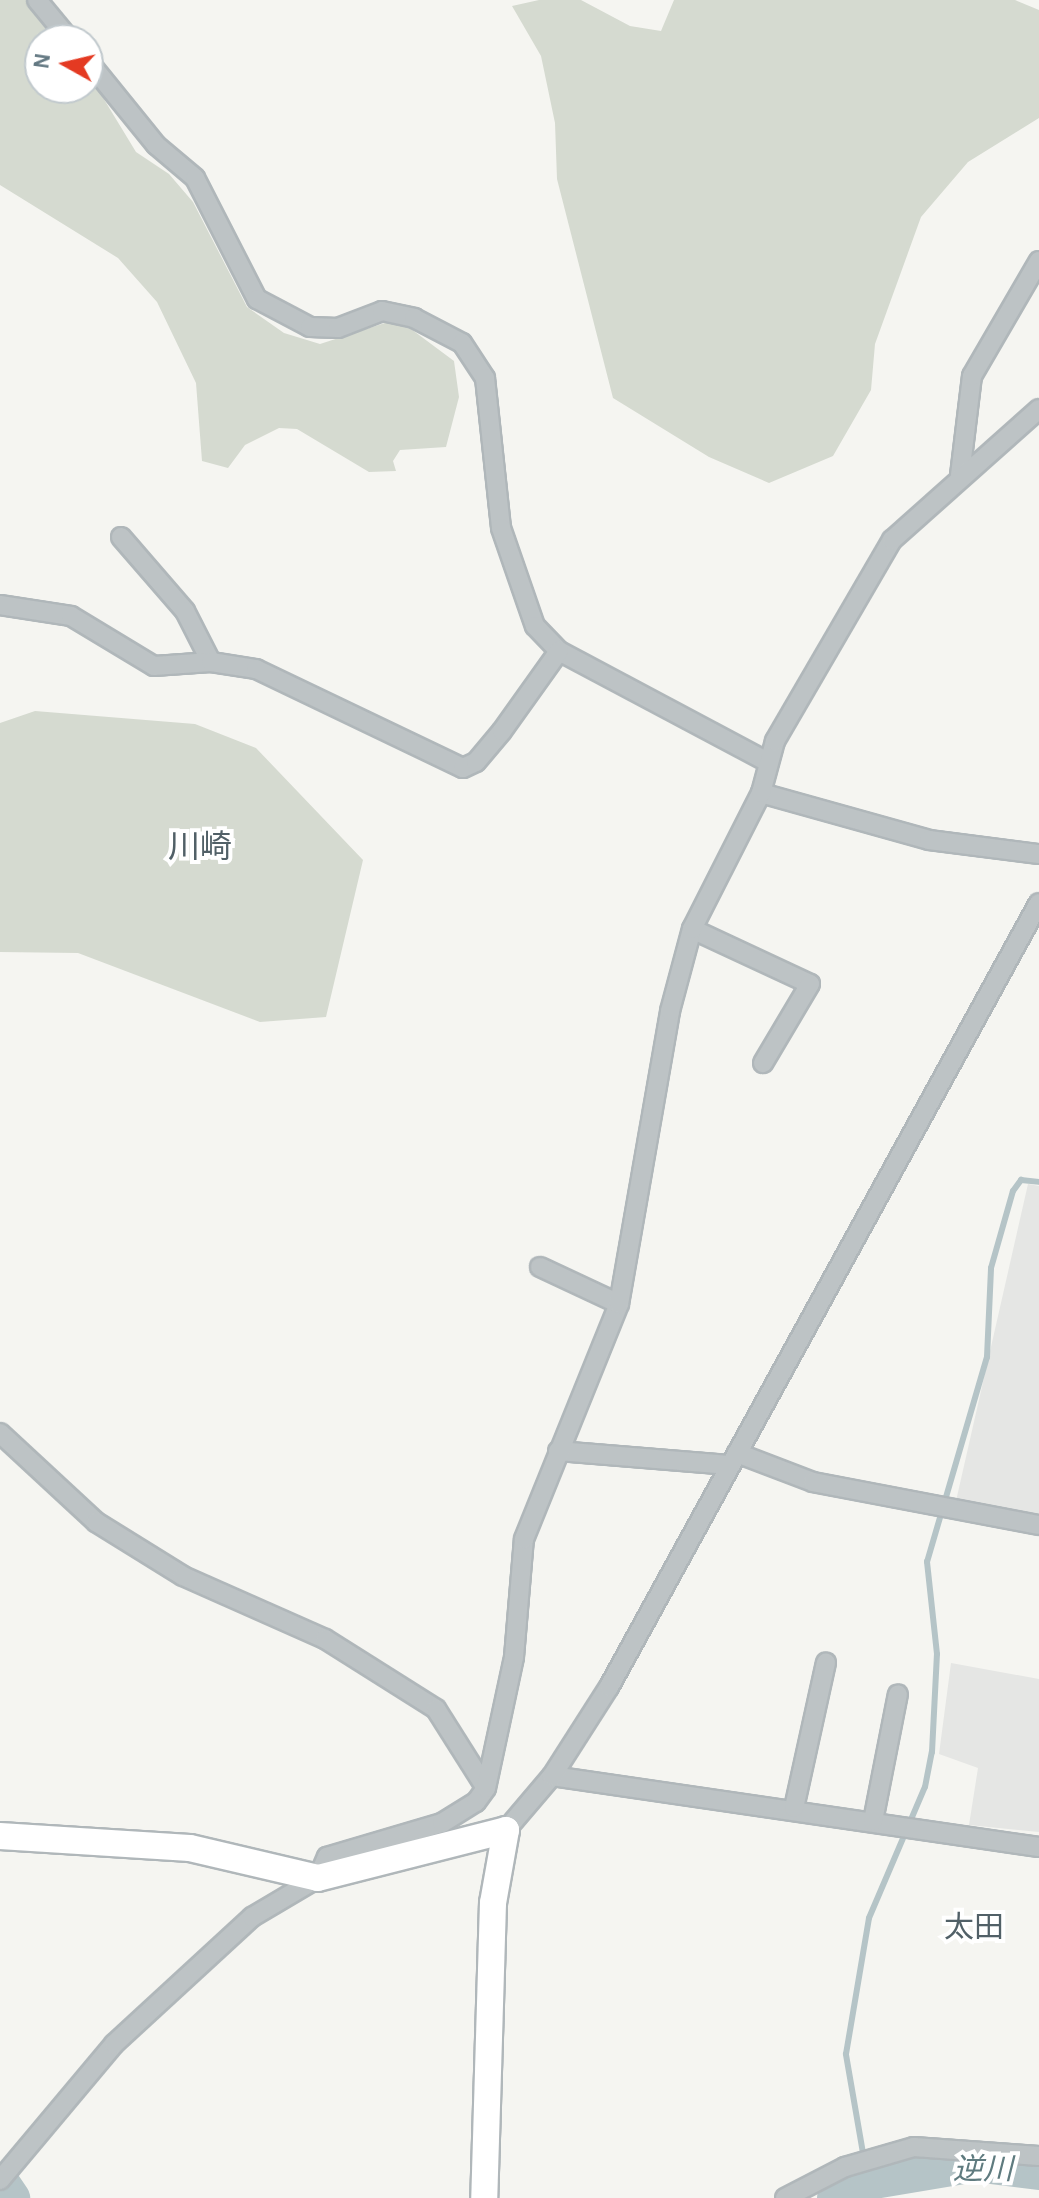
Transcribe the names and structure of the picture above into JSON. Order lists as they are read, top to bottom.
{
  "districts": ["川崎", "太田"],
  "water": ["逆川"],
  "north": "left"
}
